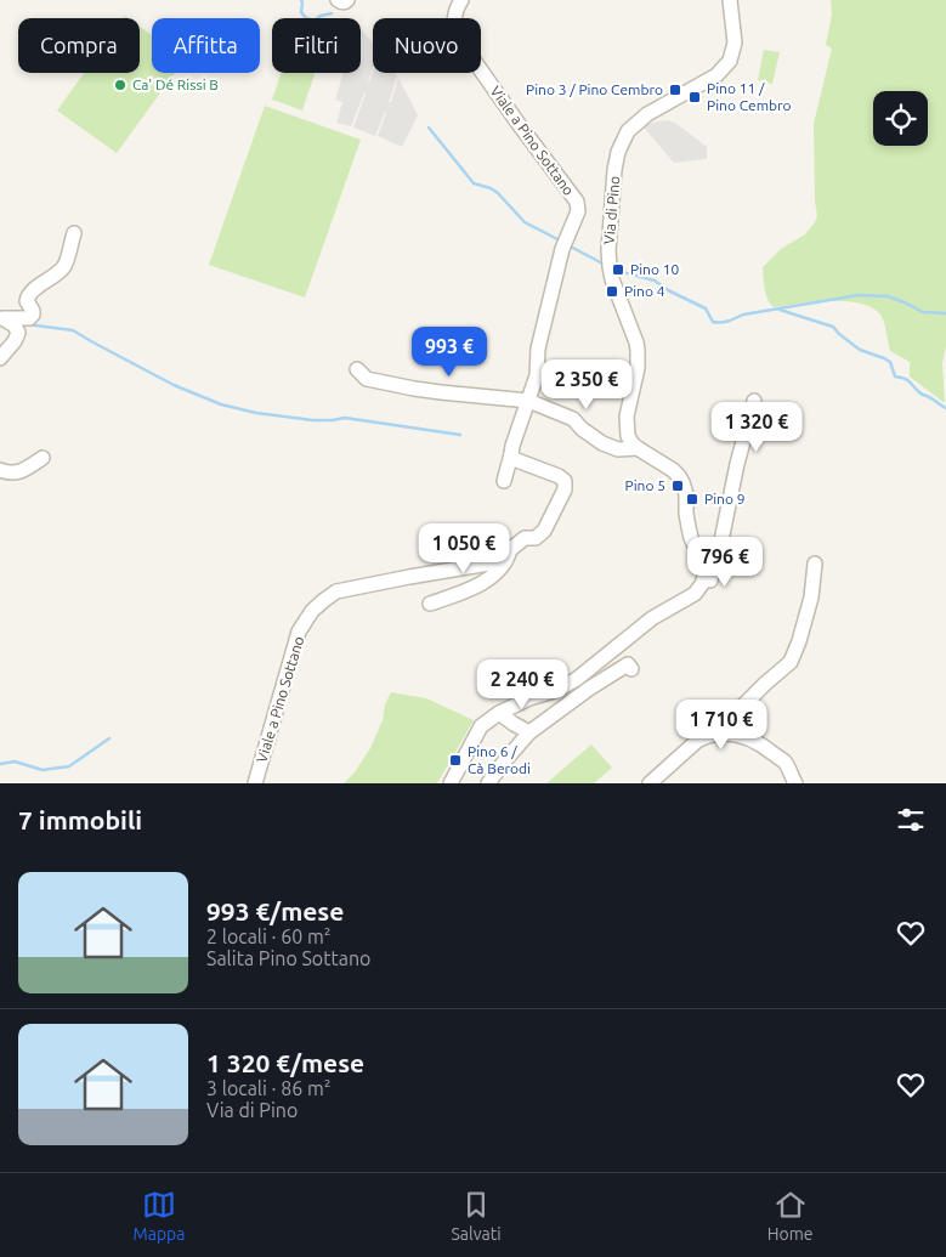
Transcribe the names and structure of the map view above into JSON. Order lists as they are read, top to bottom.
{
  "streets": {
    "street": ["Viale a Pino Sottano", "Via di Pino"]
  },
  "places": {
    "other": ["Ca' Dé Rissi B"],
    "transit": [
      "Pino 3 / Pino Cembro",
      "Pino 11 / Pino Cembro",
      "Pino 10",
      "Pino 4",
      "Pino 5",
      "Pino 9",
      "Pino 6 / Cà Berodi"
    ]
  },
  "page": {
    "chip": [
      "Compra",
      "Affitta",
      "Filtri",
      "Nuovo"
    ],
    "price": [
      "993 €",
      "2 350 €",
      "1 320 €",
      "1 050 €",
      "796 €",
      "2 240 €",
      "1 710 €"
    ],
    "heading": "7 immobili",
    "list": [
      {
        "name": "993 €/mese",
        "note": "2 locali · 60 m² · Salita Pino Sottano"
      },
      {
        "name": "1 320 €/mese",
        "note": "3 locali · 86 m² · Via di Pino"
      }
    ],
    "tabs": ["Mappa", "Salvati", "Home"]
  }
}
